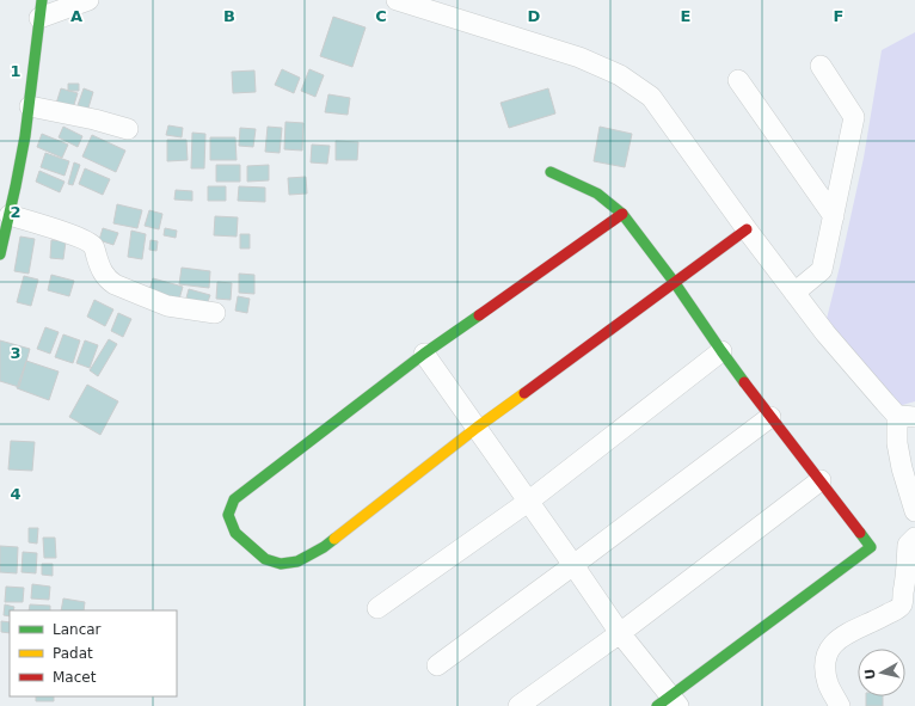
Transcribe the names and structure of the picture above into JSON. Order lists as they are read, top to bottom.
{
  "legend": ["Lancar", "Padat", "Macet"],
  "north": "left",
  "grid": {
    "columns": [
      "A",
      "B",
      "C",
      "D",
      "E",
      "F"
    ],
    "rows": [
      "1",
      "2",
      "3",
      "4"
    ]
  }
}
